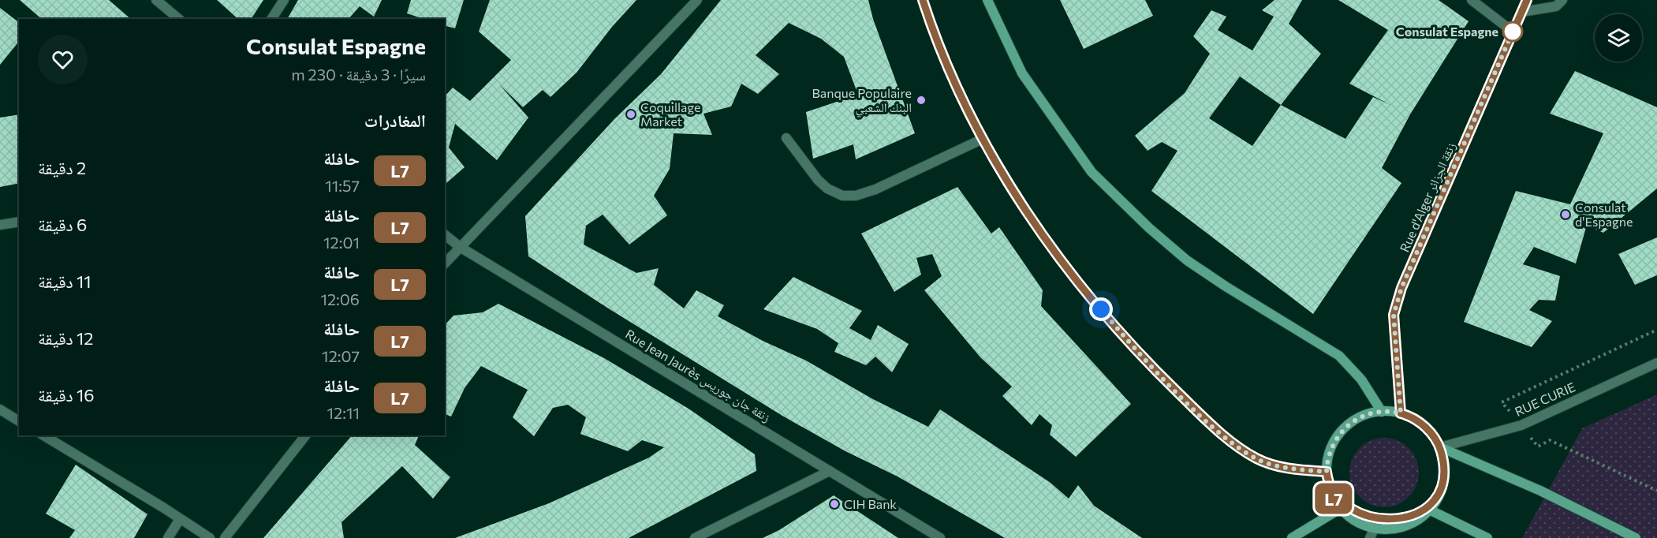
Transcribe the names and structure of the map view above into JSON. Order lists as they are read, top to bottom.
{
  "streets": {
    "street": ["Rue d'Alger زنقة الجزائر", "Rue Jean Jaurès زنقة جان جوريس", "RUE CURIE"]
  },
  "crossings": [
    ["Rue d'Alger زنقة الجزائر", "RUE CURIE"]
  ],
  "places": [
    "Consulat Espagne",
    "Banque Populaire البنك الشعبي",
    "Coquillage Market",
    "Consulat d'Espagne",
    "CIH Bank"
  ],
  "lines": ["bus line L7"],
  "page": {
    "on_map": "L7",
    "heading": [
      ["Consulat Espagne", "سيرًا · 3 دقيقة · 230 m"],
      "المغادرات"
    ],
    "list": [
      {
        "mark": "L7",
        "name": "حافلة",
        "note": "11:57",
        "value": "2 دقيقة"
      },
      {
        "mark": "L7",
        "name": "حافلة",
        "note": "12:01",
        "value": "6 دقيقة"
      },
      {
        "mark": "L7",
        "name": "حافلة",
        "note": "12:06",
        "value": "11 دقيقة"
      },
      {
        "mark": "L7",
        "name": "حافلة",
        "note": "12:07",
        "value": "12 دقيقة"
      },
      {
        "mark": "L7",
        "name": "حافلة",
        "note": "12:11",
        "value": "16 دقيقة"
      }
    ]
  }
}
